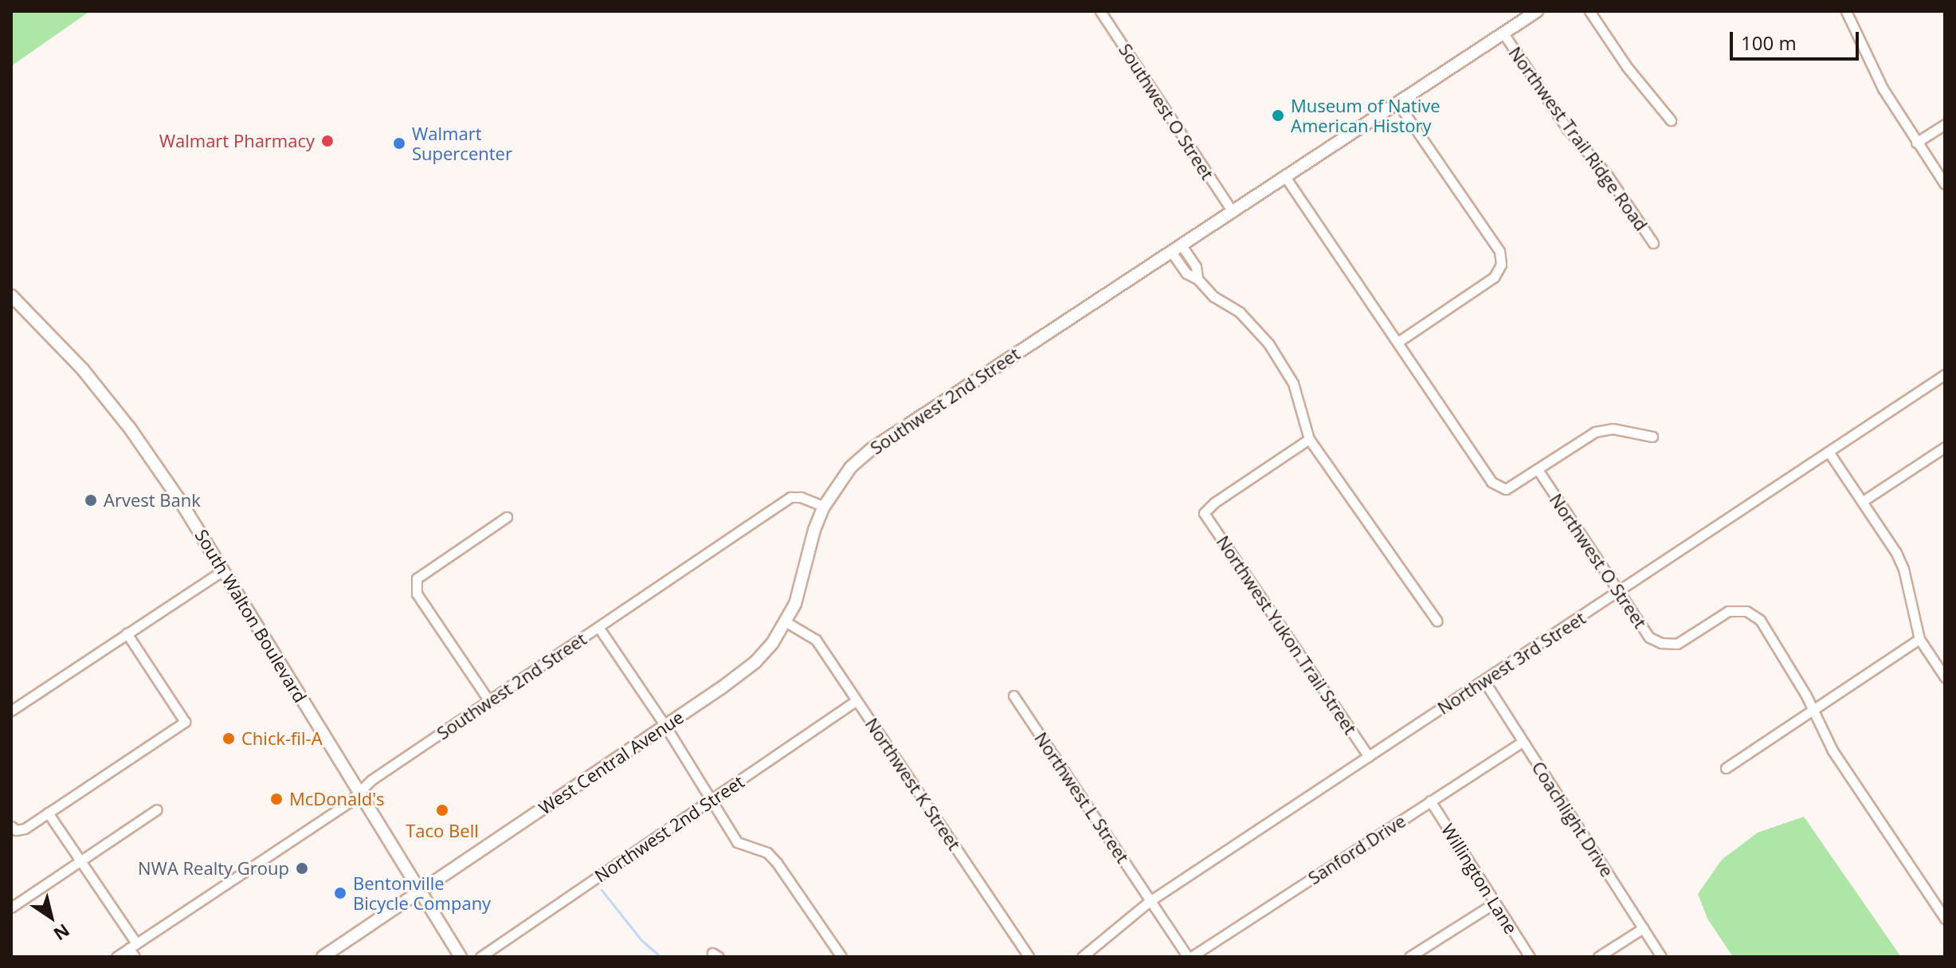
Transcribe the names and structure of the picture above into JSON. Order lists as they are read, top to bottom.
{
  "streets": {
    "main road": ["Southwest 2nd Street", "South Walton Boulevard", "West Central Avenue"],
    "street": [
      "Southwest O Street",
      "Northwest Trail Ridge Road",
      "Northwest O Street",
      "Northwest Yukon Trail Street",
      "Northwest 3rd Street",
      "Northwest K Street",
      "Northwest L Street",
      "Coachlight Drive",
      "Northwest 2nd Street",
      "Sanford Drive",
      "Willington Lane"
    ]
  },
  "crossings": [
    ["Southwest O Street", "Southwest 2nd Street"],
    ["Northwest Trail Ridge Road", "Southwest 2nd Street"],
    ["Southwest 2nd Street", "South Walton Boulevard"],
    ["Southwest 2nd Street", "West Central Avenue"],
    ["Northwest O Street", "Northwest 3rd Street"],
    ["South Walton Boulevard", "West Central Avenue"],
    ["Northwest Yukon Trail Street", "Northwest 3rd Street"],
    ["Northwest 3rd Street", "Northwest L Street"],
    ["Northwest 3rd Street", "Coachlight Drive"],
    ["West Central Avenue", "Northwest K Street"],
    ["Northwest K Street", "Northwest 2nd Street"],
    ["Northwest L Street", "Sanford Drive"],
    ["Coachlight Drive", "Sanford Drive"],
    ["Sanford Drive", "Willington Lane"]
  ],
  "places": [
    "Museum of Native American History",
    "Walmart Pharmacy",
    "Walmart Supercenter",
    "Arvest Bank",
    "Chick-fil-A",
    "McDonald's",
    "Taco Bell",
    "NWA Realty Group",
    "Bentonville Bicycle Company"
  ],
  "scale_bar": "100 m",
  "north": "bottom right"
}
